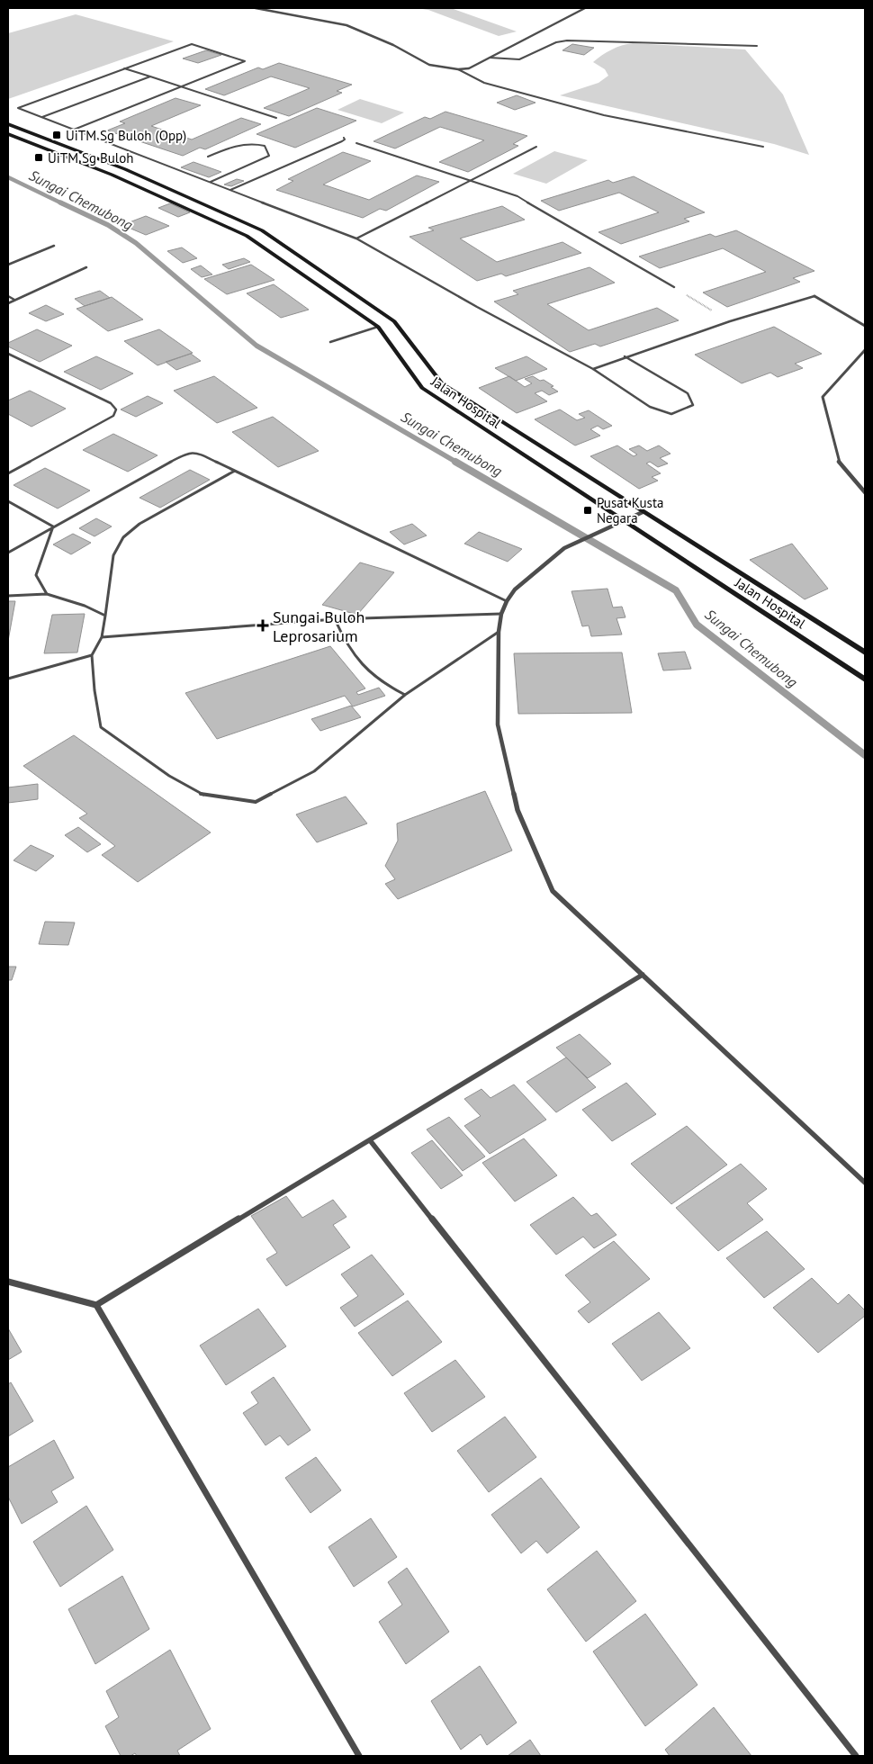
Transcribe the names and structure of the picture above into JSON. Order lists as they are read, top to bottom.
{
  "streets": {
    "main road": ["Jalan Hospital"]
  },
  "water": ["Sungai Chemubong"],
  "places": {
    "transit": ["UiTM Sg Buloh (Opp)", "UiTM Sg Buloh", "Pusat Kusta Negara"],
    "health": ["Sungai Buloh Leprosarium"]
  }
}
